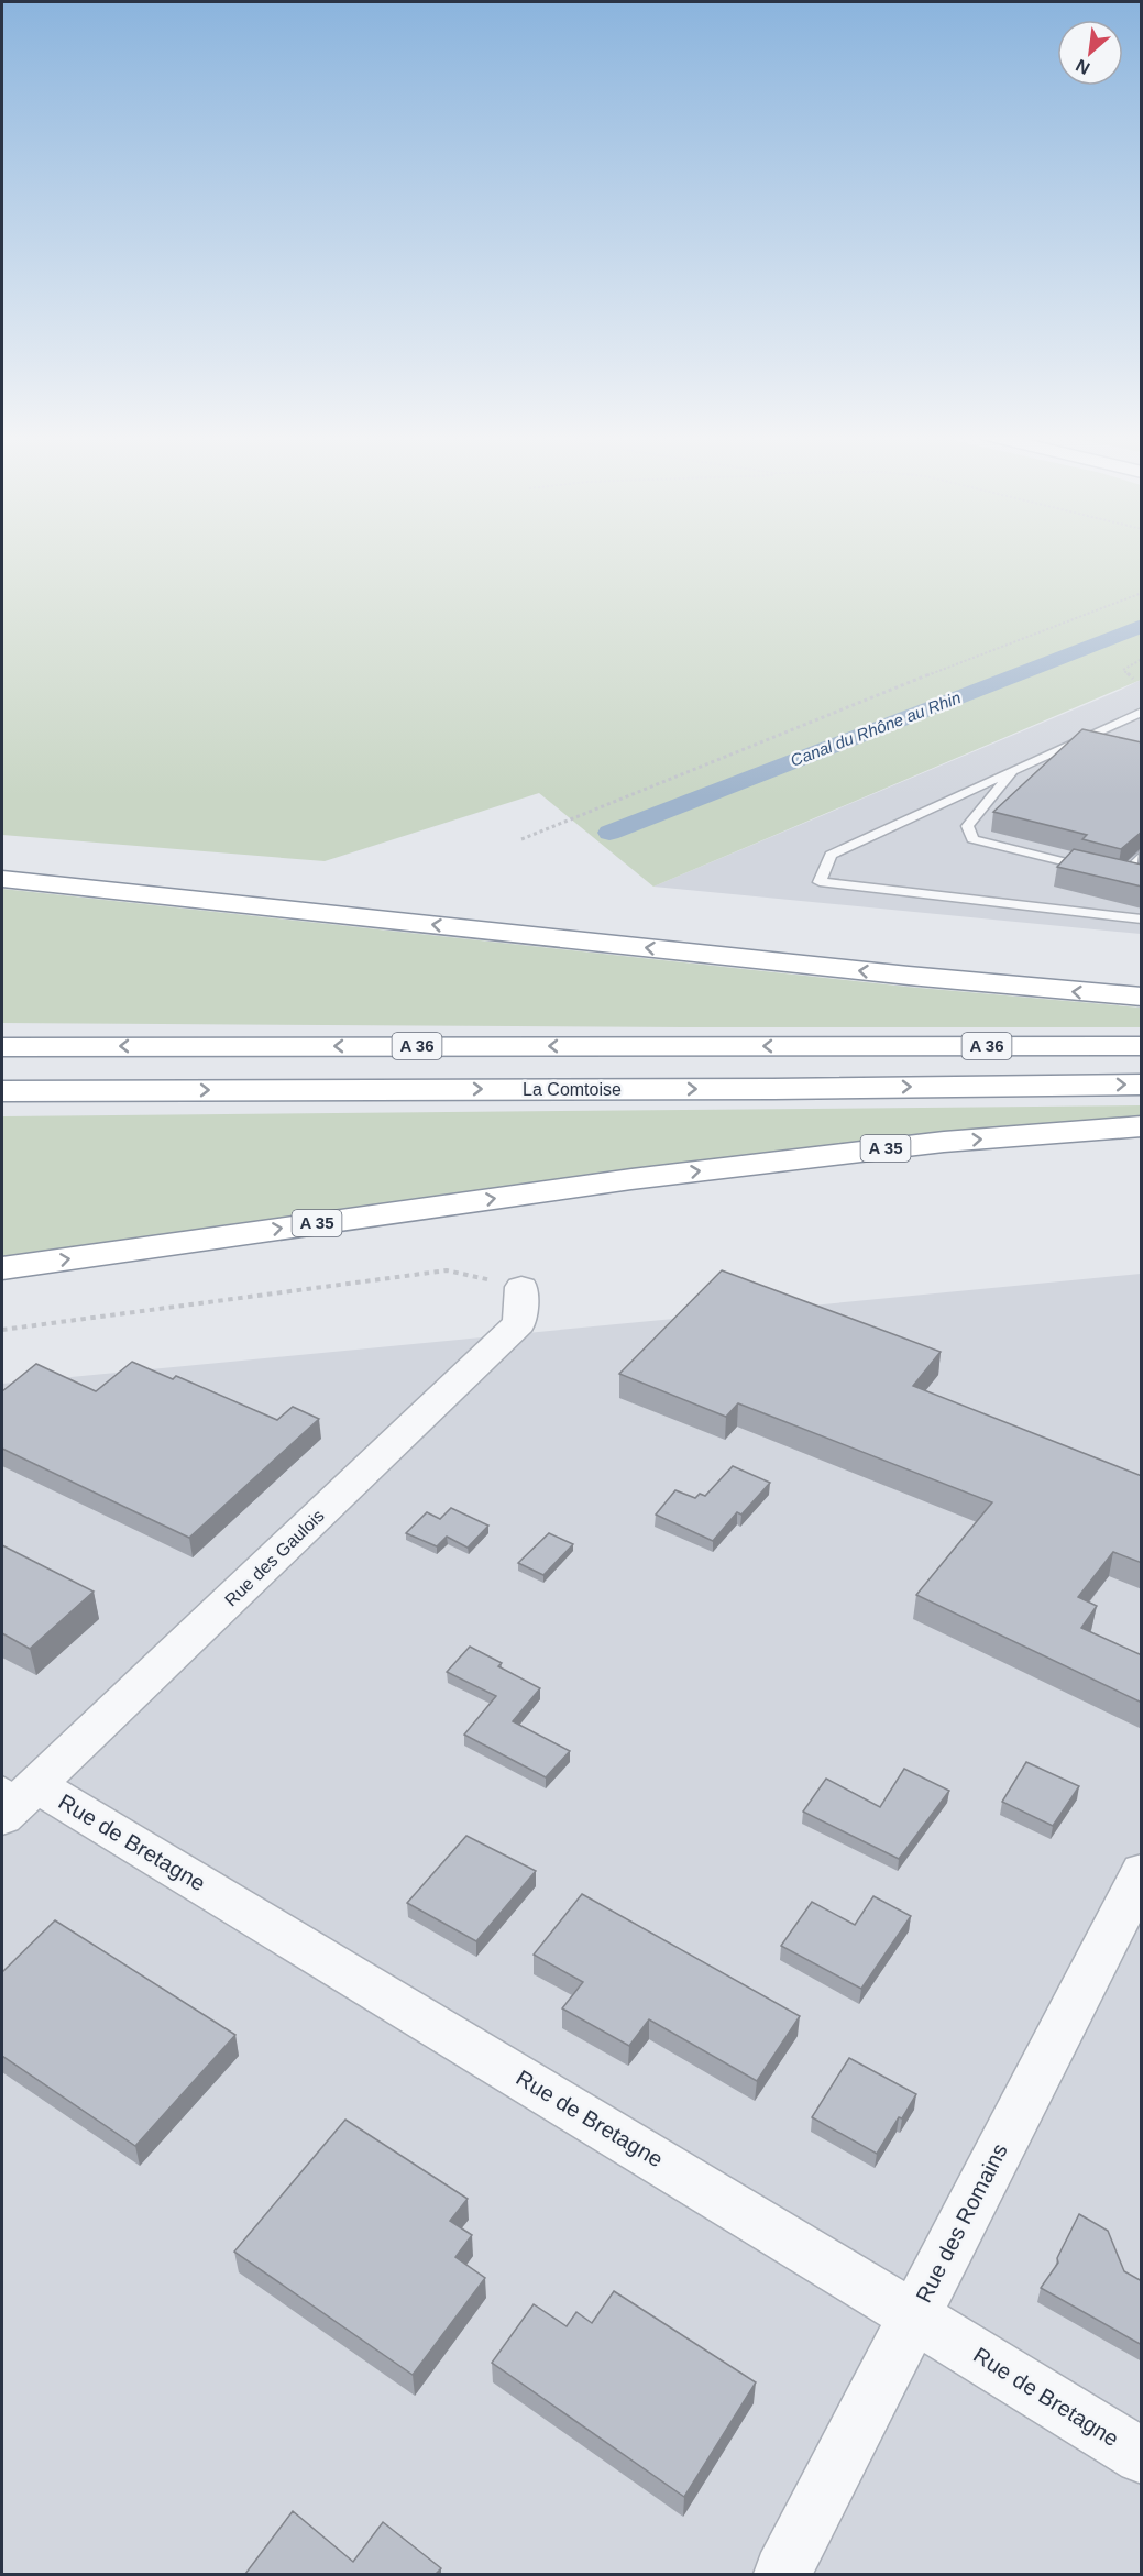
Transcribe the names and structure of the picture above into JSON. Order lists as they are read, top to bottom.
{
  "streets": {
    "main road": ["A 36", "La Comtoise", "A 35"],
    "street": ["Rue des Gaulois", "Rue de Bretagne", "Rue des Romains"]
  },
  "crossings": [
    ["Rue des Gaulois", "Rue de Bretagne"],
    ["Rue de Bretagne", "Rue des Romains"]
  ],
  "water": ["Canal du Rhône au Rhin"],
  "north": "bottom left"
}
